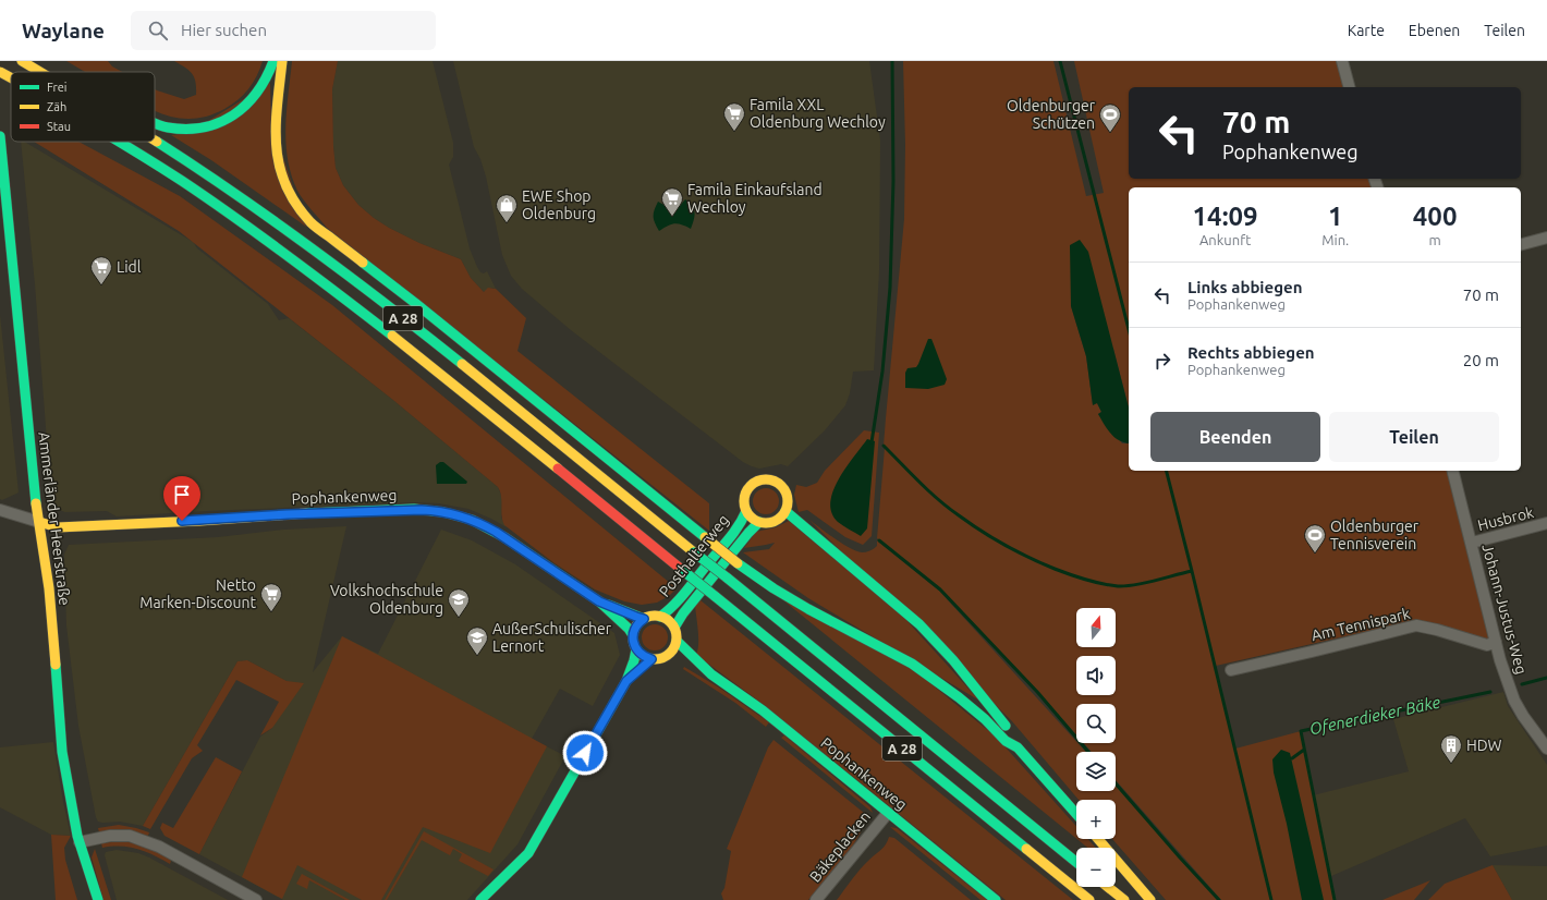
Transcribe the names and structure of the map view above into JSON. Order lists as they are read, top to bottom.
{
  "streets": {
    "main road": [
      "A 28",
      "Pophankenweg",
      "Ammerländer Heerstraße",
      "Posthalterweg"
    ],
    "street": [
      "Husbrok",
      "Johann-Justus-Weg",
      "Am Tennispark",
      "Bäkeplacken"
    ]
  },
  "crossings": [
    ["Pophankenweg", "Ammerländer Heerstraße"],
    ["Pophankenweg", "Posthalterweg"],
    ["Pophankenweg", "Bäkeplacken"],
    ["Husbrok", "Johann-Justus-Weg"],
    ["Johann-Justus-Weg", "Am Tennispark"]
  ],
  "water": ["Ofenerdieker Bäke"],
  "places": {
    "supermarket": [
      "Famila XXL Oldenburg Wechloy",
      "Famila Einkaufsland Wechloy",
      "Lidl",
      "Netto Marken-Discount"
    ],
    "sports": ["Oldenburger Schützen", "Oldenburger Tennisverein"],
    "shop": ["EWE Shop Oldenburg"],
    "school or university": ["Volkshochschule Oldenburg", "AußerSchulischer Lernort"],
    "building": ["HDW"]
  },
  "legend": ["Frei", "Zäh", "Stau"],
  "north": "top",
  "page": {
    "header": "Waylane",
    "search": "Hier suchen",
    "nav": ["Karte", "Ebenen", "Teilen"],
    "turn": ["70 m", "Pophankenweg"],
    "eta": [
      "14:09",
      "Ankunft",
      "1",
      "Min.",
      "400",
      "m"
    ],
    "list": [
      {
        "name": "Links abbiegen",
        "note": "Pophankenweg",
        "value": "70 m"
      },
      {
        "name": "Rechts abbiegen",
        "note": "Pophankenweg",
        "value": "20 m"
      }
    ],
    "buttons": ["Beenden", "Teilen"],
    "map_buttons": ["+", "−"]
  }
}
